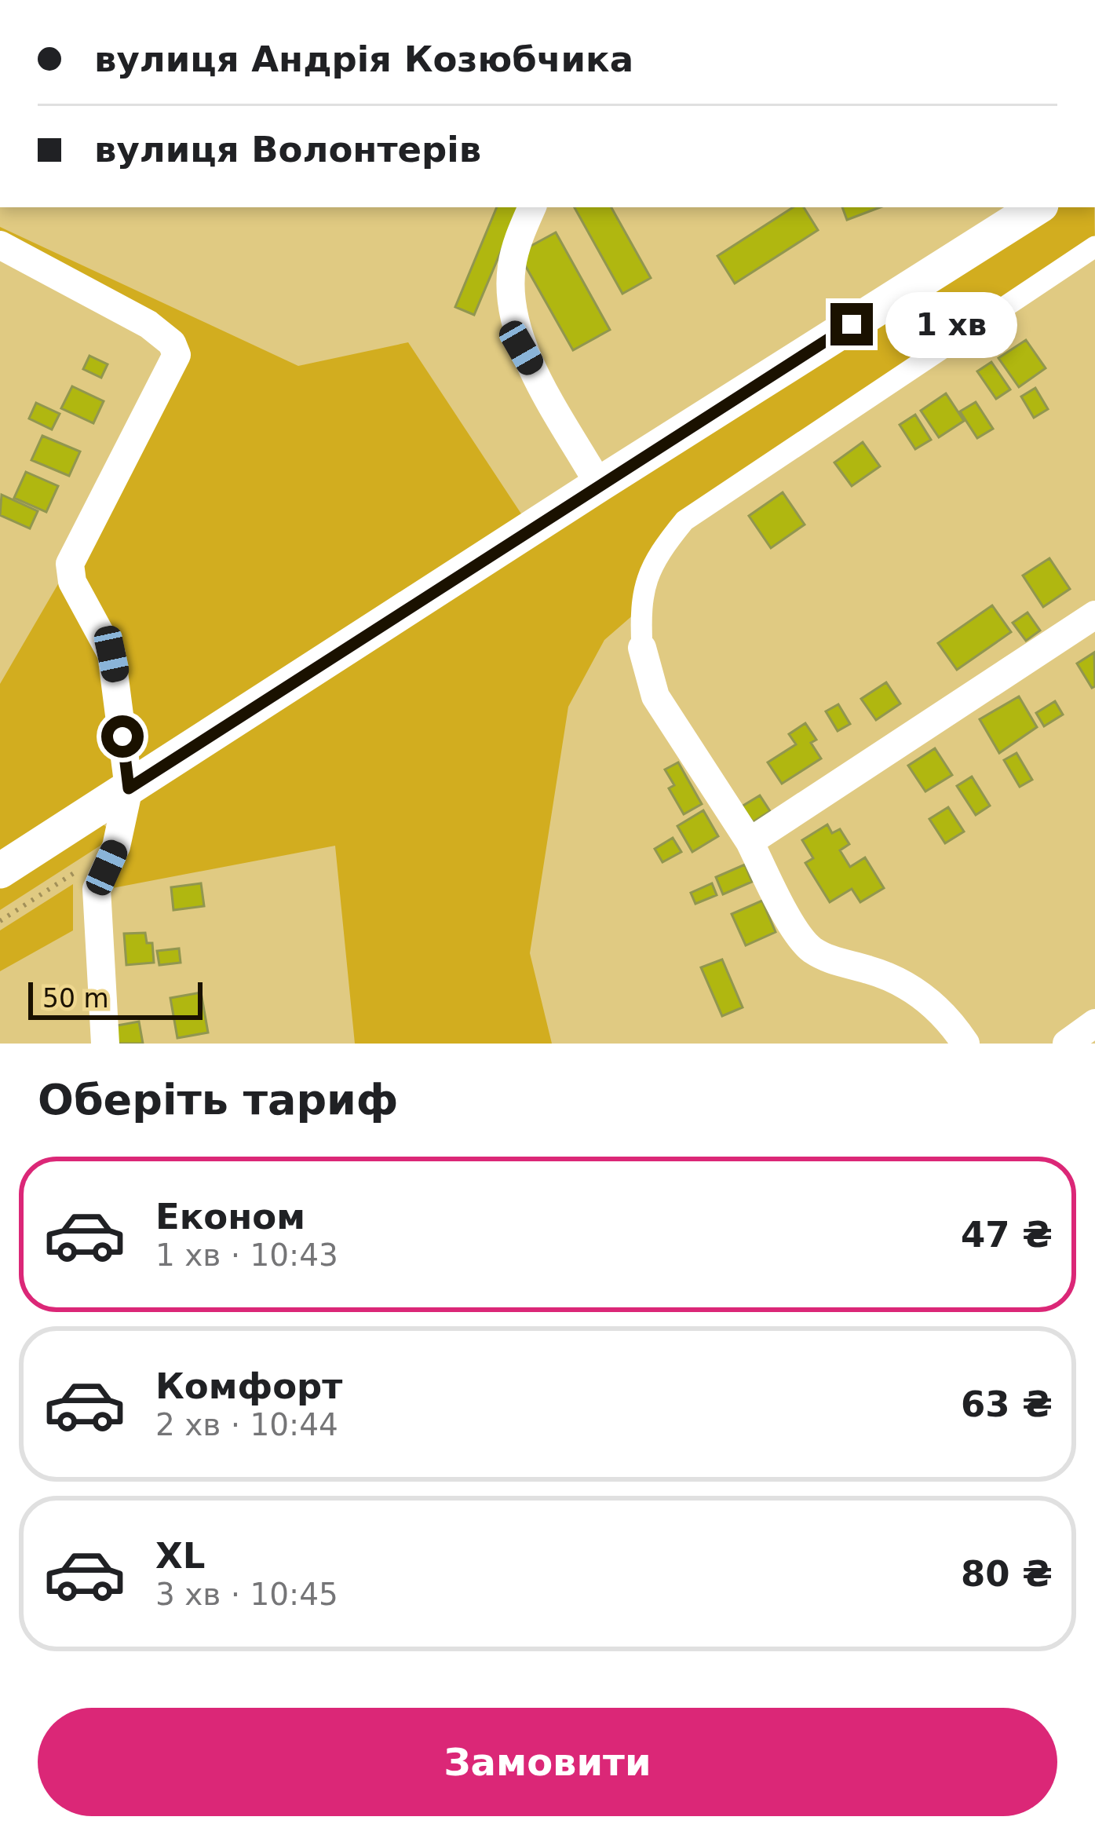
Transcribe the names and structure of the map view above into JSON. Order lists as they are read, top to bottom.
{
  "scale_bar": "50 m",
  "page": {
    "banner": ["вулиця Андрія Козюбчика", "вулиця Волонтерів"],
    "bubble": "1 хв",
    "scale": "50 m",
    "heading": "Оберіть тариф",
    "list": [
      {
        "name": "Економ",
        "note": "1 хв · 10:43",
        "value": "47 ₴"
      },
      {
        "name": "Комфорт",
        "note": "2 хв · 10:44",
        "value": "63 ₴"
      },
      {
        "name": "XL",
        "note": "3 хв · 10:45",
        "value": "80 ₴"
      }
    ],
    "buttons": "Замовити"
  }
}
